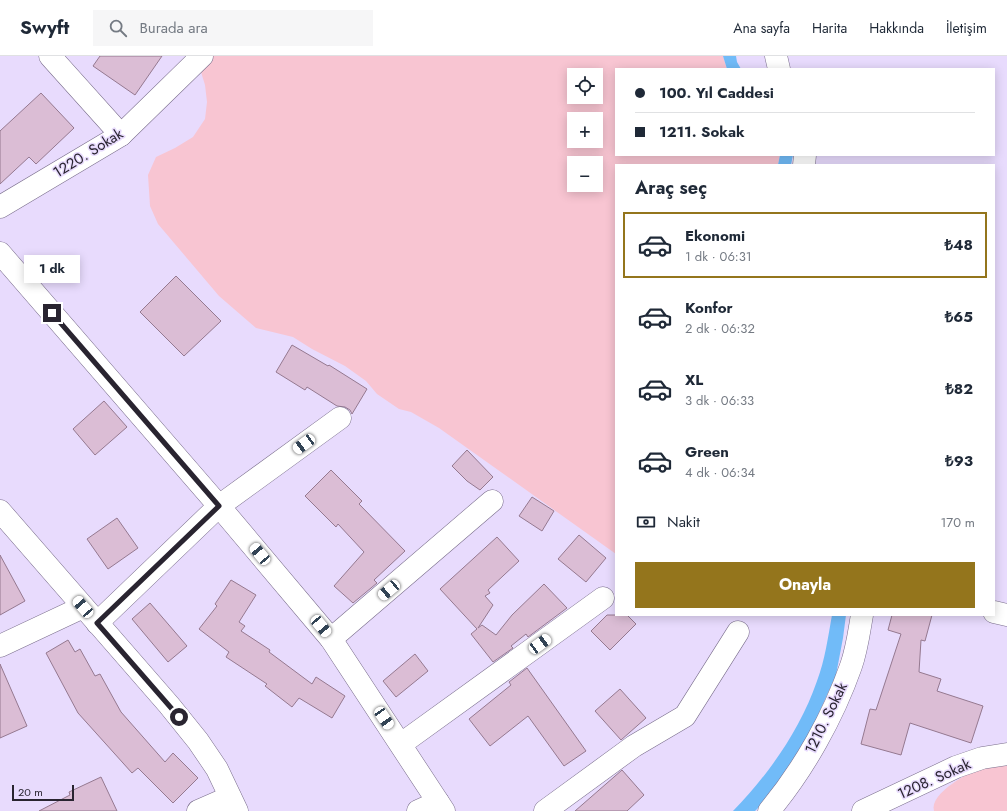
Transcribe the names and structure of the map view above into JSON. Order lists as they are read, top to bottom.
{
  "streets": {
    "street": ["1220. Sokak", "1210. Sokak", "1208. Sokak"]
  },
  "scale_bar": "20 m",
  "page": {
    "header": "Swyft",
    "search": "Burada ara",
    "nav": [
      "Ana sayfa",
      "Harita",
      "Hakkında",
      "İletişim"
    ],
    "map_buttons": ["+", "−"],
    "banner": ["100. Yıl Caddesi", "1211. Sokak"],
    "heading": "Araç seç",
    "list": [
      {
        "name": "Ekonomi",
        "note": "1 dk · 06:31",
        "value": "₺48"
      },
      {
        "name": "Konfor",
        "note": "2 dk · 06:32",
        "value": "₺65"
      },
      {
        "name": "XL",
        "note": "3 dk · 06:33",
        "value": "₺82"
      },
      {
        "name": "Green",
        "note": "4 dk · 06:34",
        "value": "₺93"
      }
    ],
    "bubble": "1 dk",
    "pay": ["Nakit", "170 m"],
    "buttons": "Onayla",
    "scale": "20 m"
  }
}
